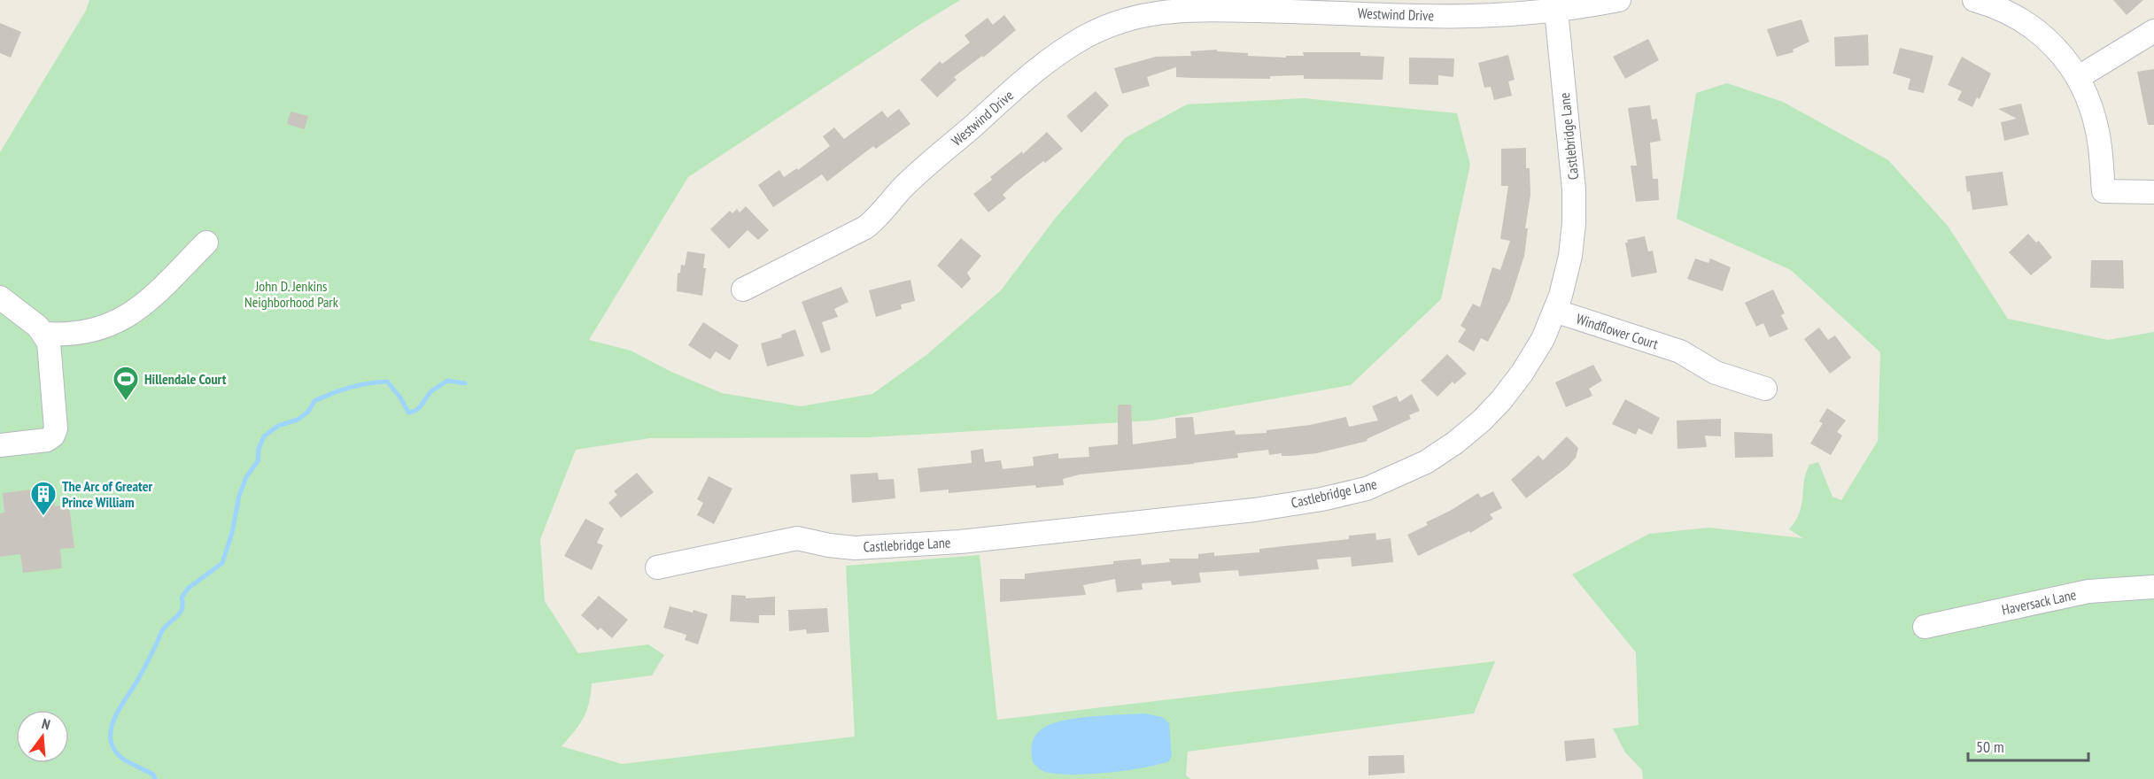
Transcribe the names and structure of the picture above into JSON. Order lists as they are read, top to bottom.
{
  "streets": {
    "street": [
      "Westwind Drive",
      "Castlebridge Lane",
      "Windflower Court",
      "Haversack Lane"
    ]
  },
  "crossings": [
    ["Westwind Drive", "Castlebridge Lane"],
    ["Castlebridge Lane", "Windflower Court"]
  ],
  "parks": ["John D. Jenkins Neighborhood Park"],
  "places": {
    "sports": ["Hillendale Court"],
    "building": ["The Arc of Greater Prince William"]
  },
  "scale_bar": "50 m",
  "north": "top"
}
